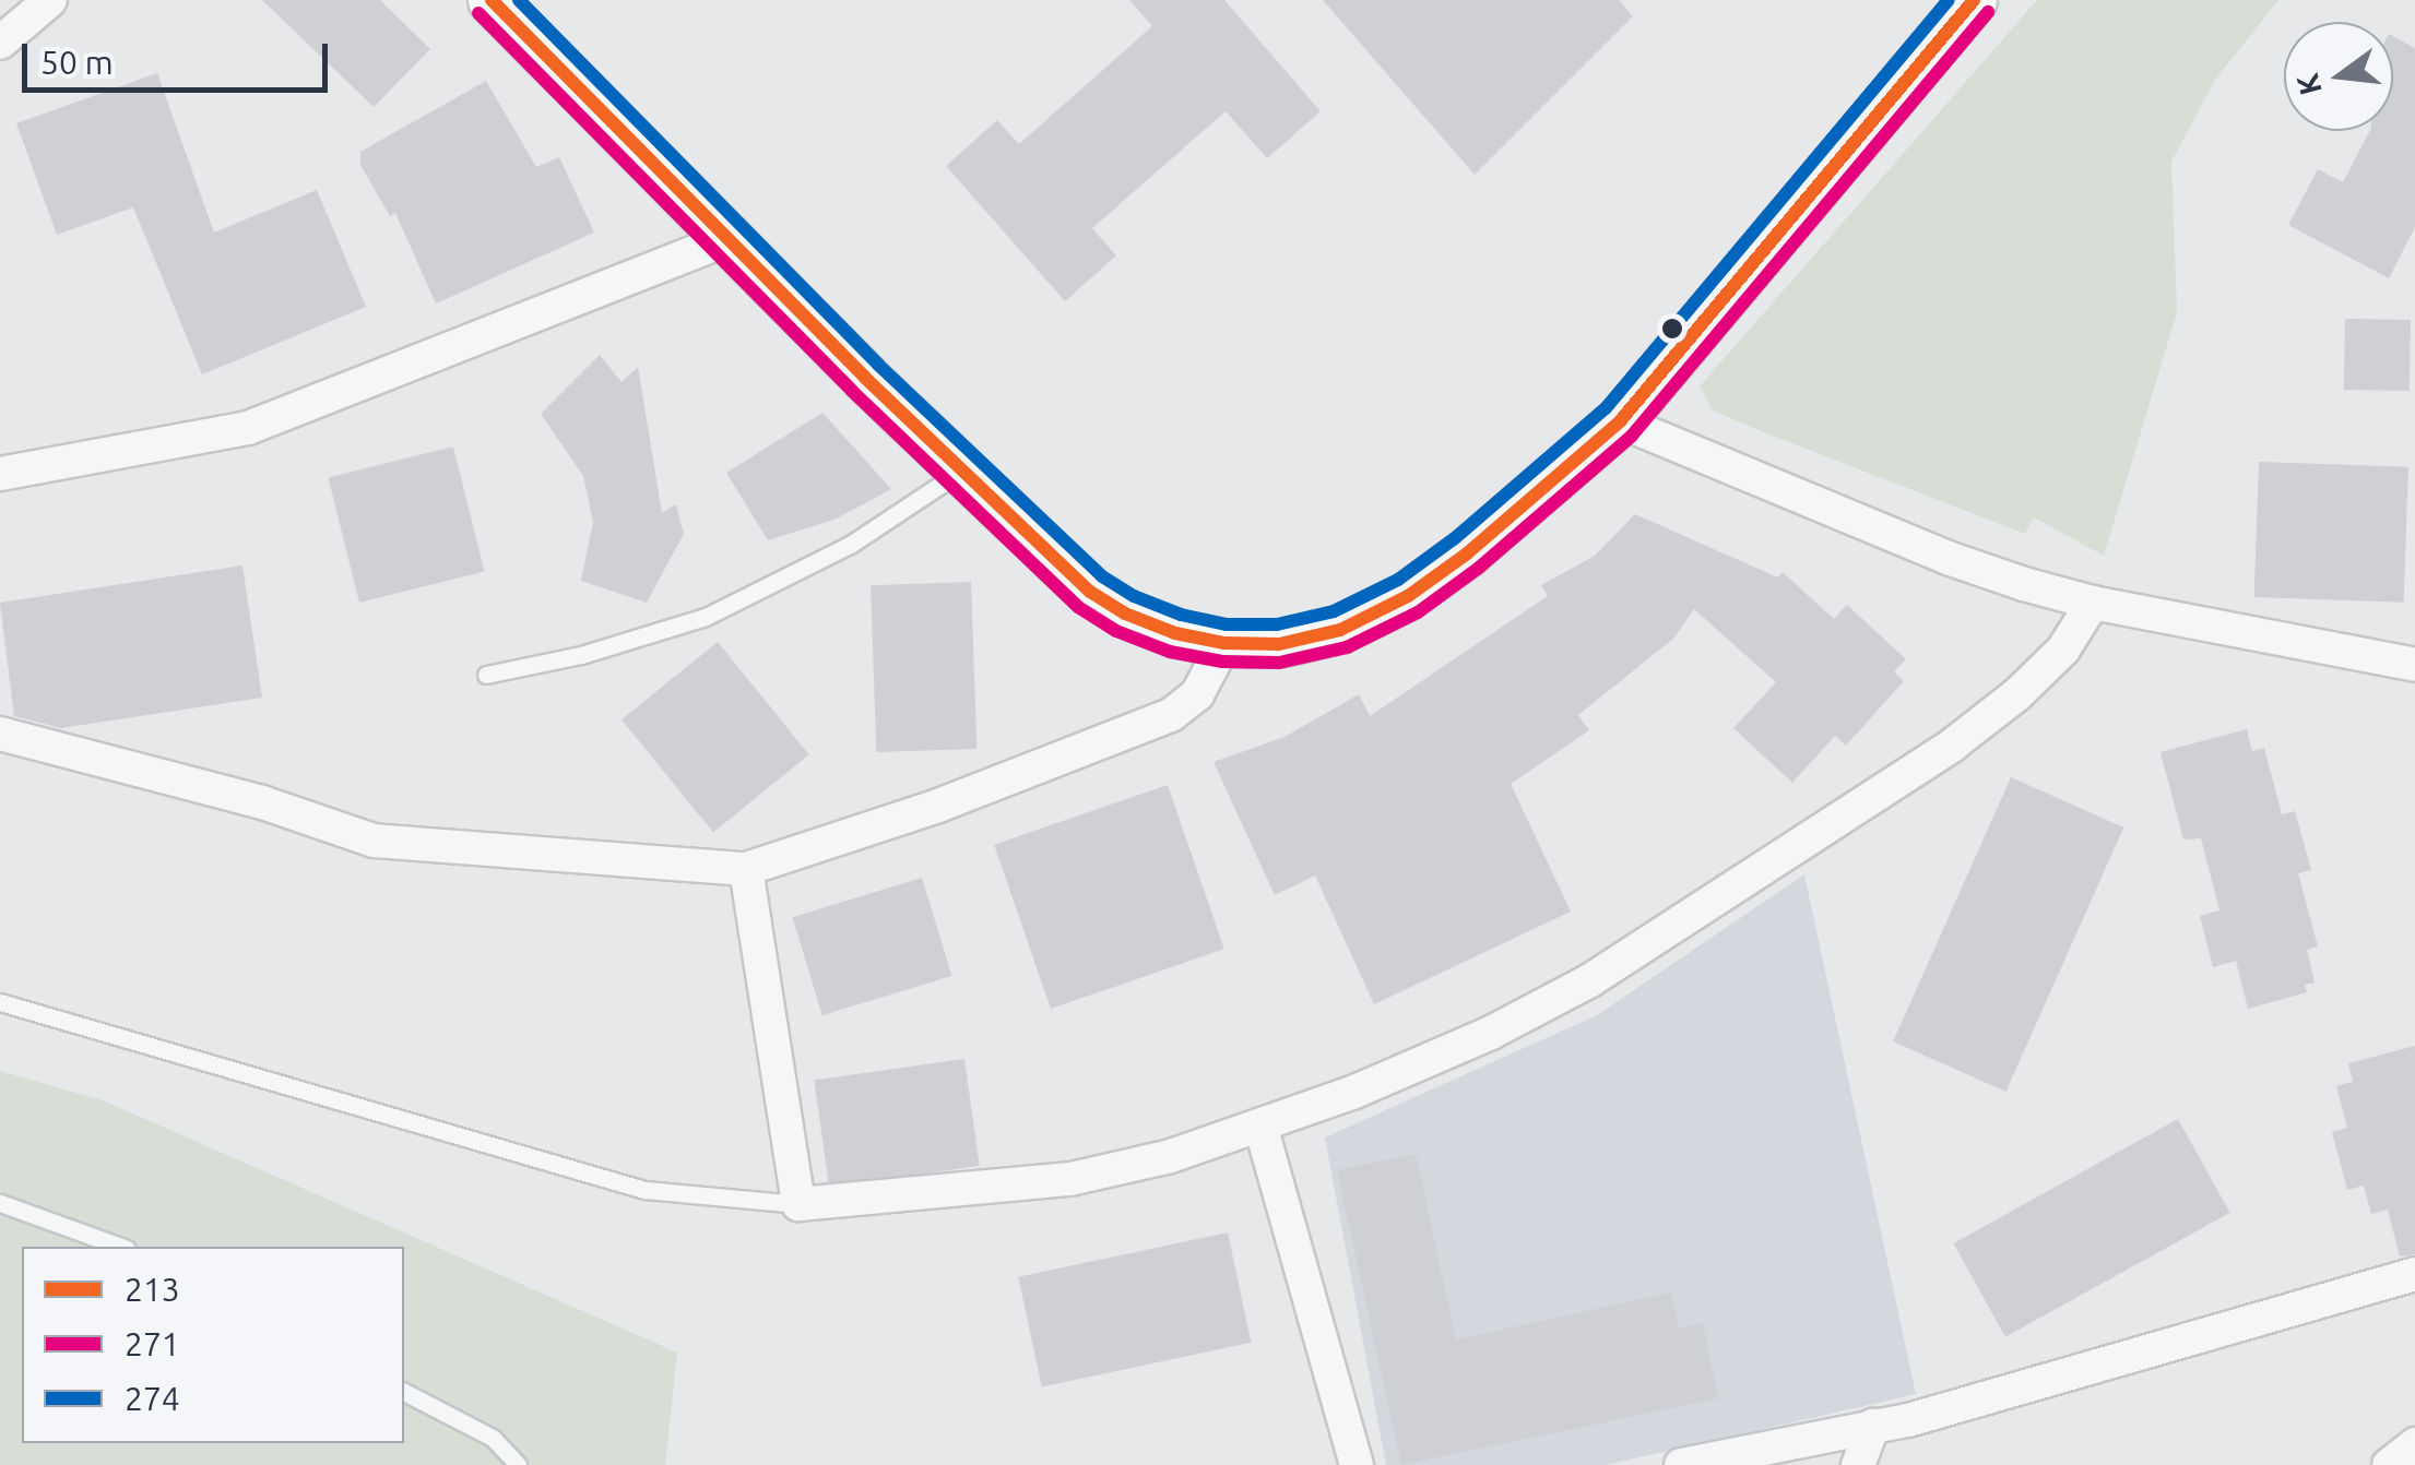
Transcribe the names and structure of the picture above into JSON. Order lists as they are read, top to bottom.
{
  "lines": ["transit line 213", "transit line 274", "transit line 271"],
  "legend": ["213", "271", "274"],
  "scale_bar": "50 m",
  "north": "left"
}
